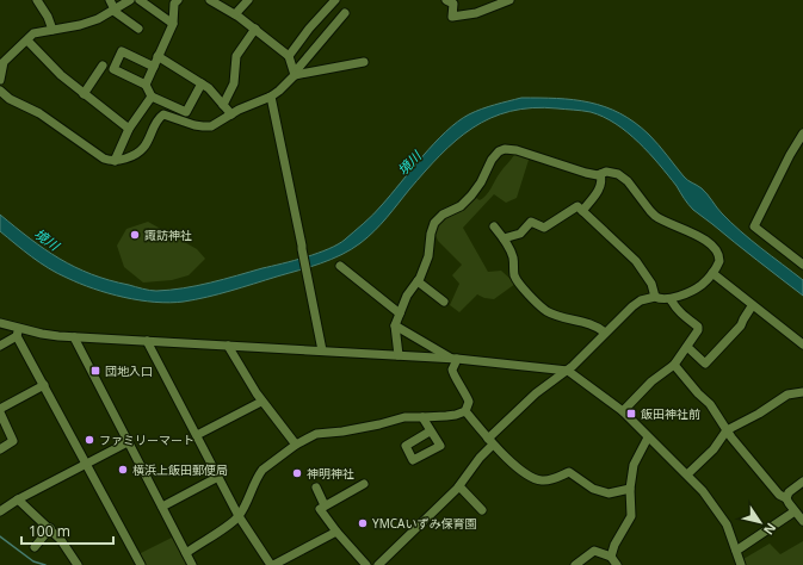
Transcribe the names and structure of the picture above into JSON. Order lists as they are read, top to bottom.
{
  "water": ["境川"],
  "places": {
    "other": [
      "諏訪神社",
      "ファミリーマート",
      "横浜上飯田郵便局",
      "神明神社",
      "YMCAいずみ保育園"
    ],
    "transit": ["団地入口", "飯田神社前"]
  },
  "scale_bar": "100 m",
  "north": "bottom right"
}
